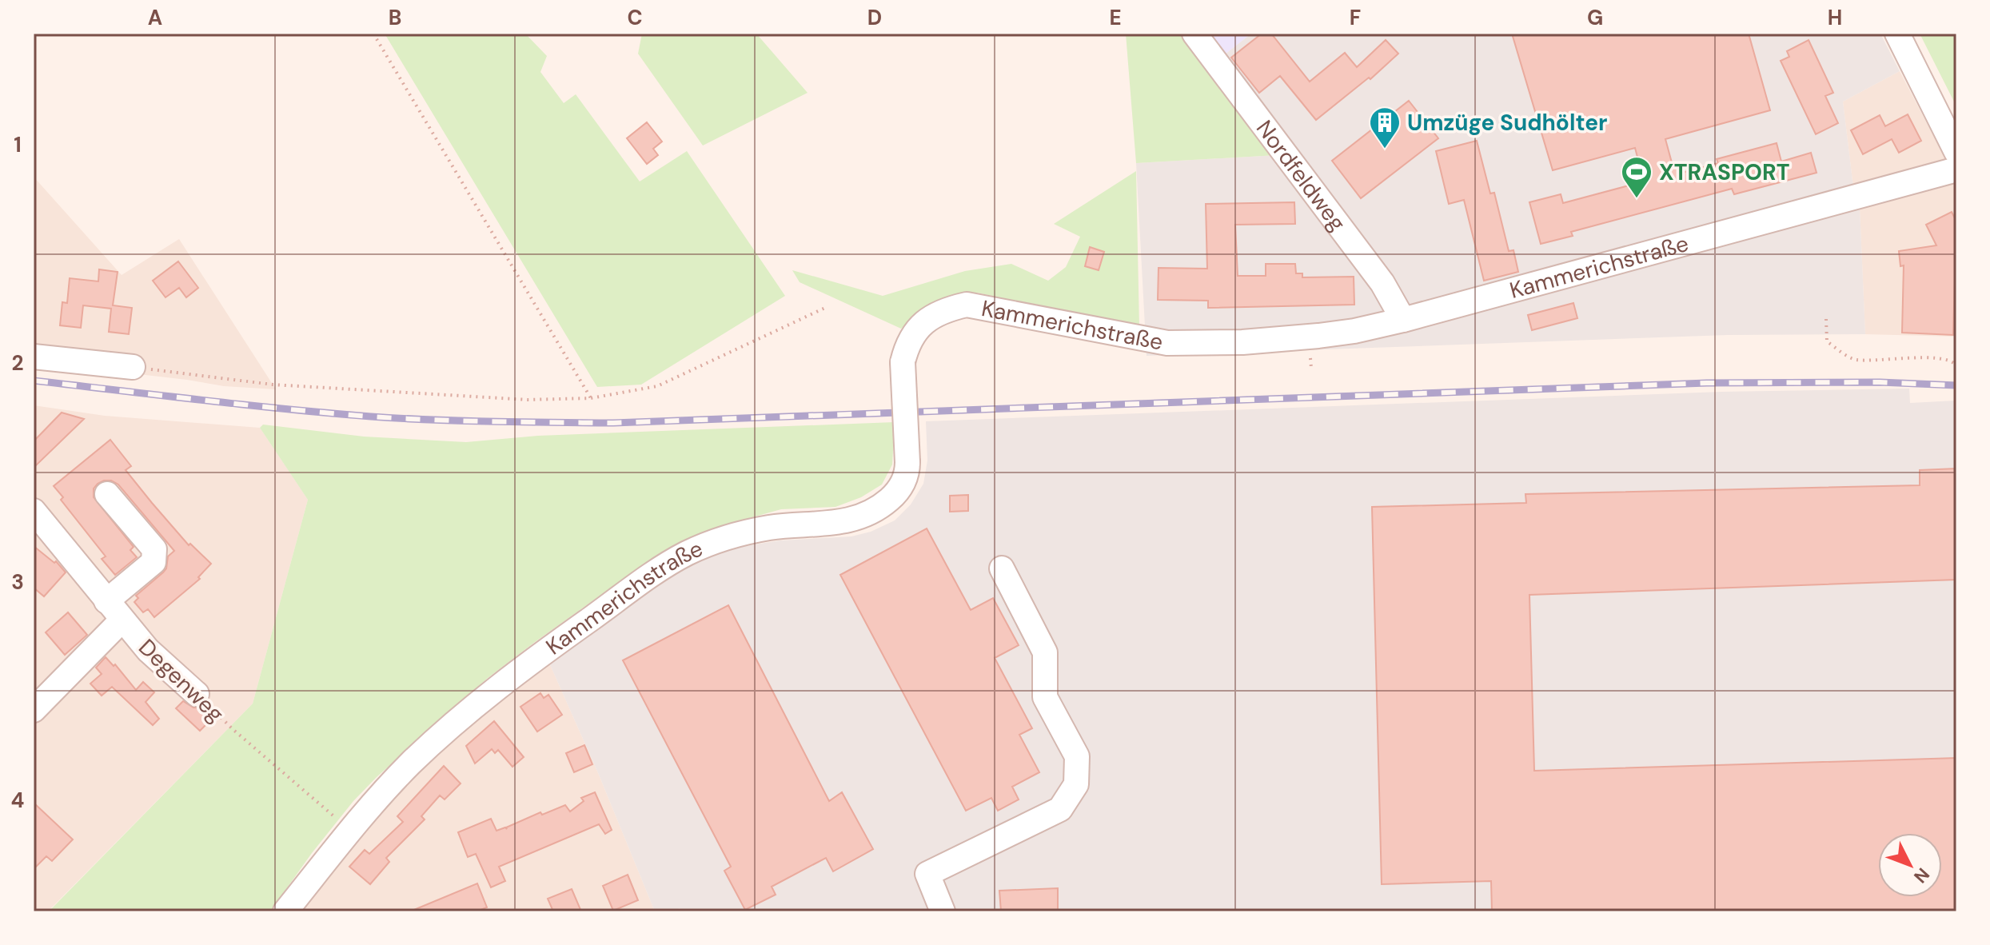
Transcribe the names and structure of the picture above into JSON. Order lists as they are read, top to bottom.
{
  "streets": {
    "street": ["Nordfeldweg", "Kammerichstraße", "Degenweg"]
  },
  "crossings": [
    ["Nordfeldweg", "Kammerichstraße"],
    ["Kammerichstraße", "Degenweg"]
  ],
  "places": {
    "building": ["Umzüge Sudhölter"],
    "sports": ["XTRASPORT"]
  },
  "north": "bottom right",
  "grid": {
    "columns": [
      "A",
      "B",
      "C",
      "D",
      "E",
      "F",
      "G",
      "H"
    ],
    "rows": [
      "1",
      "2",
      "3",
      "4"
    ]
  }
}
